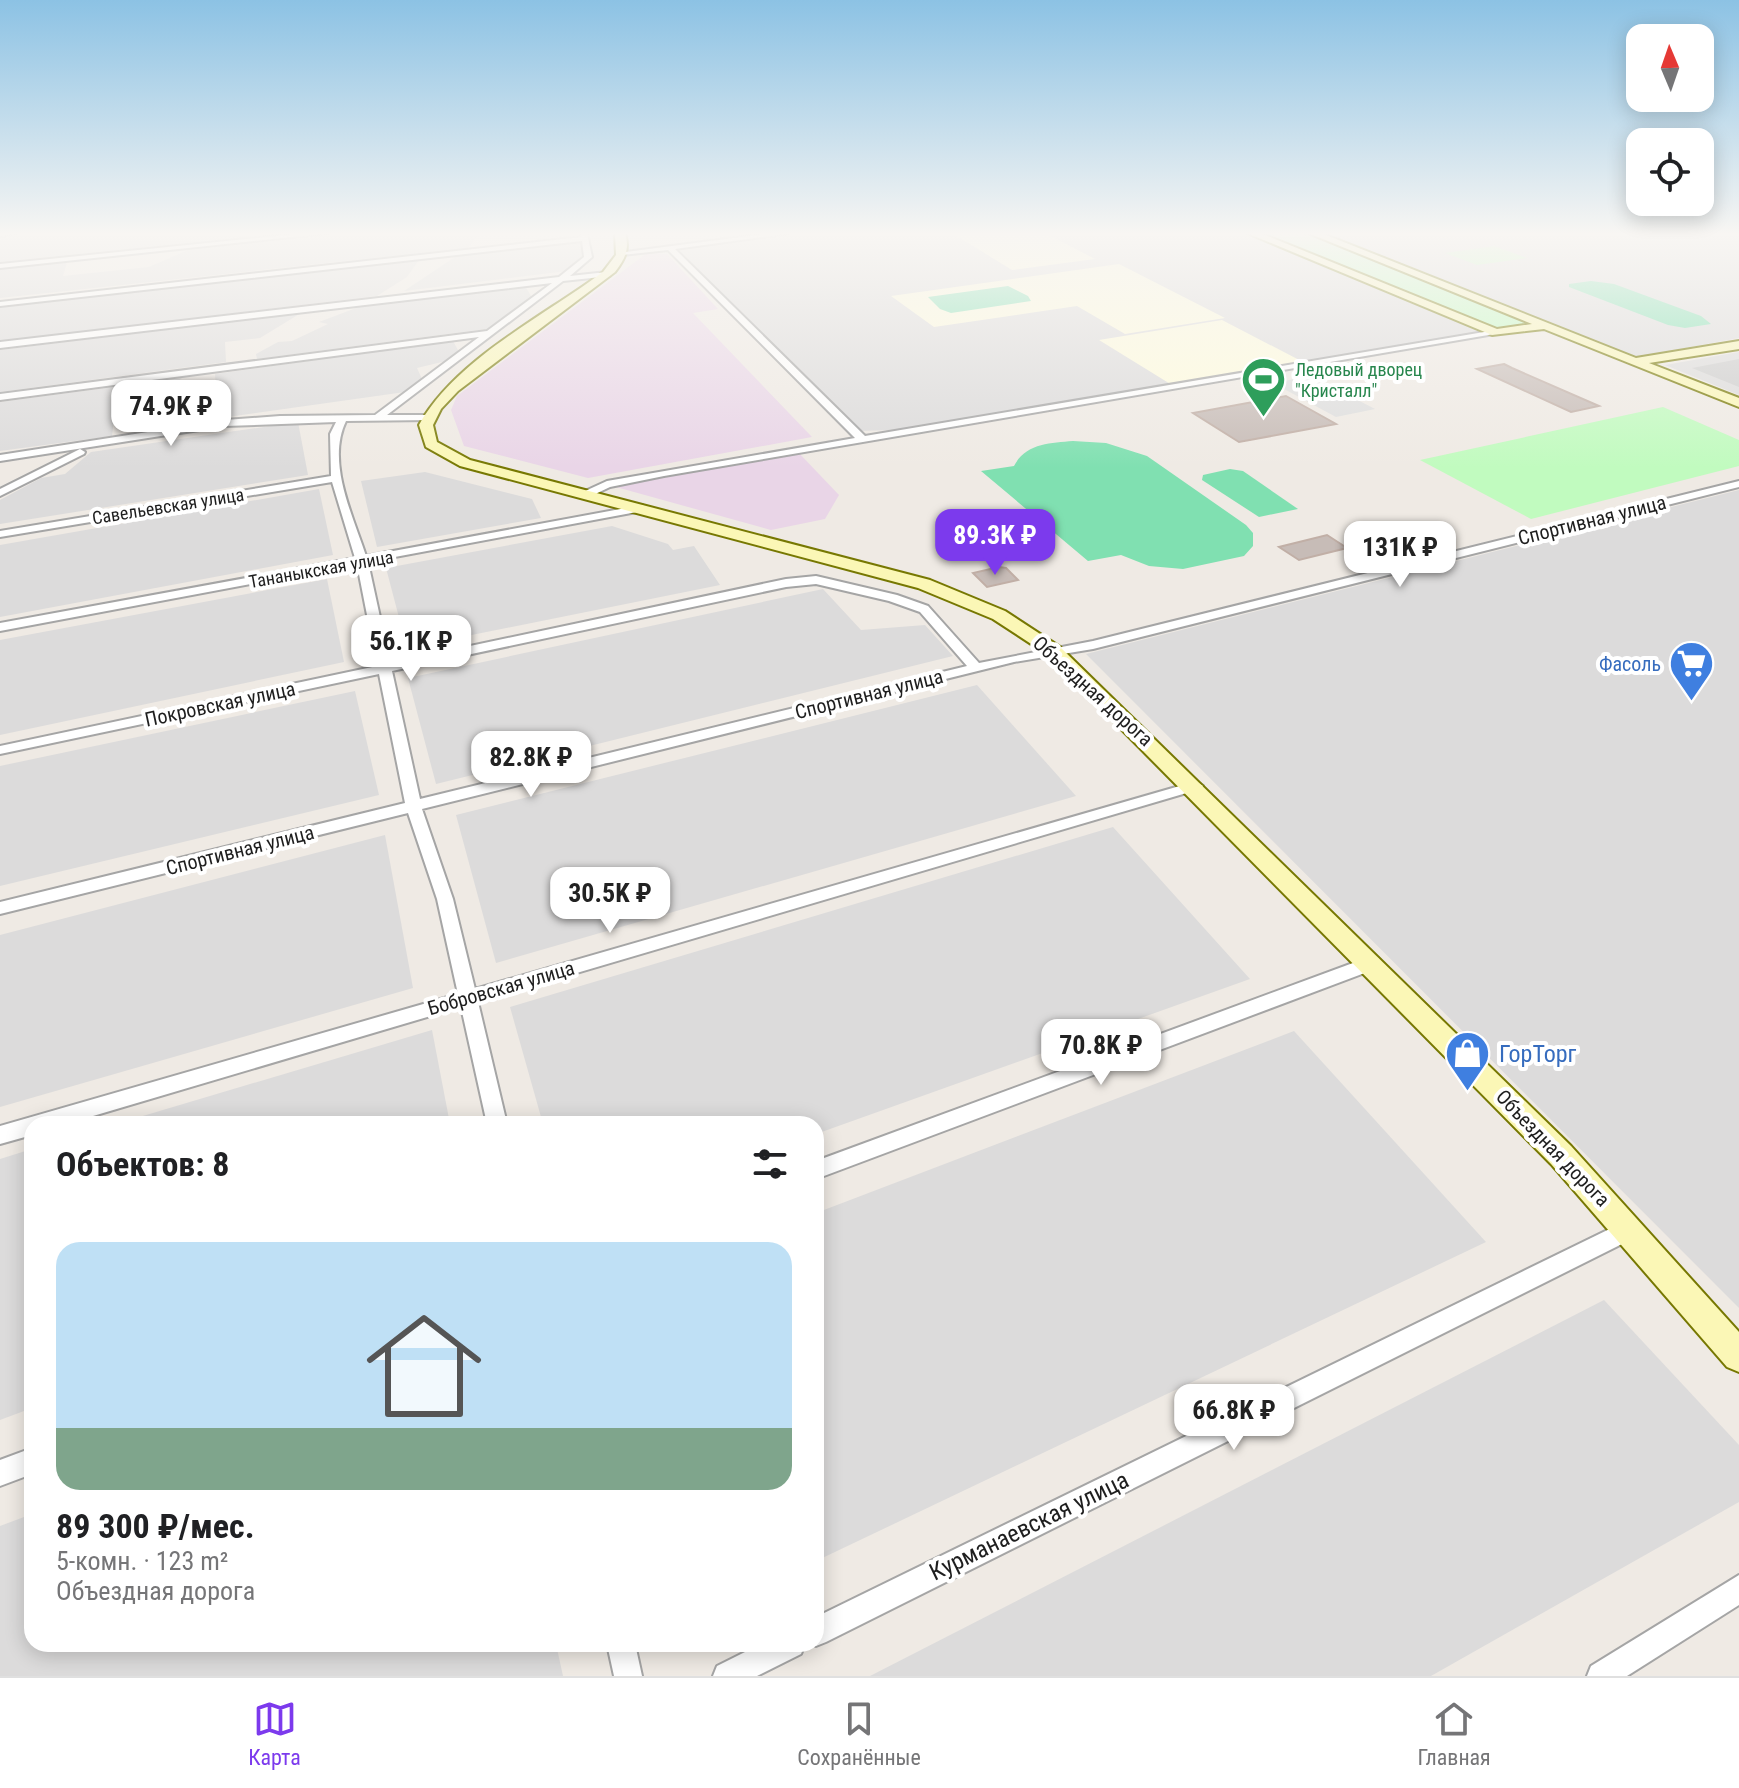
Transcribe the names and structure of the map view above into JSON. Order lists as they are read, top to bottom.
{
  "streets": {
    "main road": ["Объездная дорога"],
    "street": [
      "Савельевская улица",
      "Спортивная улица",
      "Тананыкская улица",
      "Покровская улица",
      "Бобровская улица",
      "Курманаевская улица"
    ]
  },
  "crossings": [
    ["Спортивная улица", "Объездная дорога"],
    ["Спортивная улица", "Покровская улица"],
    ["Тананыкская улица", "Объездная дорога"],
    ["Объездная дорога", "Бобровская улица"],
    ["Объездная дорога", "Курманаевская улица"]
  ],
  "places": {
    "sports": ["Ледовый дворец \"Кристалл\""],
    "supermarket": ["Фасоль"],
    "shop": ["ГорТорг"]
  },
  "north": "top",
  "page": {
    "price": [
      "74.9K ₽",
      "89.3K ₽",
      "131K ₽",
      "56.1K ₽",
      "82.8K ₽",
      "30.5K ₽",
      "70.8K ₽",
      "66.8K ₽"
    ],
    "heading": "Объектов: 8",
    "list": [
      {
        "name": "89 300 ₽/мес.",
        "note": "5-комн. · 123 m² · Объездная дорога"
      }
    ],
    "tabs": ["Карта", "Сохранённые", "Главная"]
  }
}
